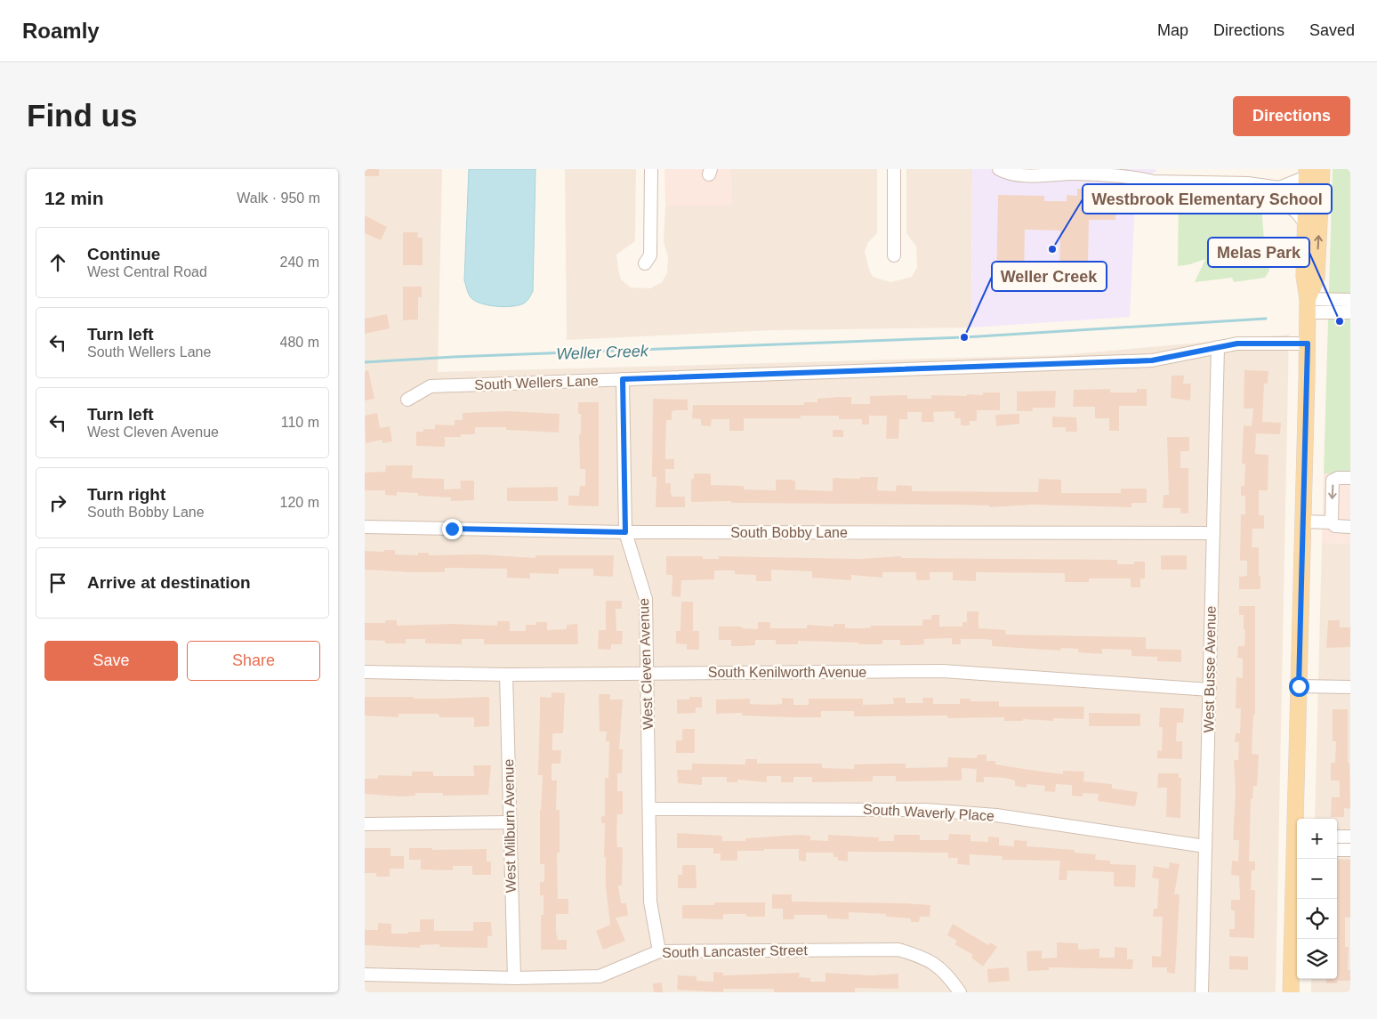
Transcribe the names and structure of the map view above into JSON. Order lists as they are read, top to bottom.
{
  "streets": {
    "street": [
      "South Wellers Lane",
      "South Bobby Lane",
      "West Cleven Avenue",
      "West Busse Avenue",
      "South Kenilworth Avenue",
      "South Waverly Place",
      "West Milburn Avenue",
      "South Lancaster Street"
    ]
  },
  "crossings": [
    ["South Wellers Lane", "West Cleven Avenue"],
    ["South Wellers Lane", "West Busse Avenue"],
    ["South Bobby Lane", "West Cleven Avenue"],
    ["South Bobby Lane", "West Busse Avenue"],
    ["West Cleven Avenue", "South Kenilworth Avenue"],
    ["West Cleven Avenue", "South Waverly Place"],
    ["West Cleven Avenue", "South Lancaster Street"],
    ["West Busse Avenue", "South Kenilworth Avenue"],
    ["West Busse Avenue", "South Waverly Place"],
    ["South Kenilworth Avenue", "West Milburn Avenue"],
    ["West Milburn Avenue", "South Lancaster Street"]
  ],
  "water": ["Weller Creek"],
  "places": ["Westbrook Elementary School", "Melas Park", "Weller Creek"],
  "page": {
    "header": "Roamly",
    "nav": ["Map", "Directions", "Saved"],
    "buttons": [
      "Directions",
      ["Save", "Share"]
    ],
    "title": "Find us",
    "heading": ["12 min", "Walk · 950 m"],
    "list": [
      ["Continue", "West Central Road", "240 m"],
      ["Turn left", "South Wellers Lane", "480 m"],
      ["Turn left", "West Cleven Avenue", "110 m"],
      ["Turn right", "South Bobby Lane", "120 m"],
      "Arrive at destination"
    ],
    "map_buttons": ["+", "−"]
  }
}
